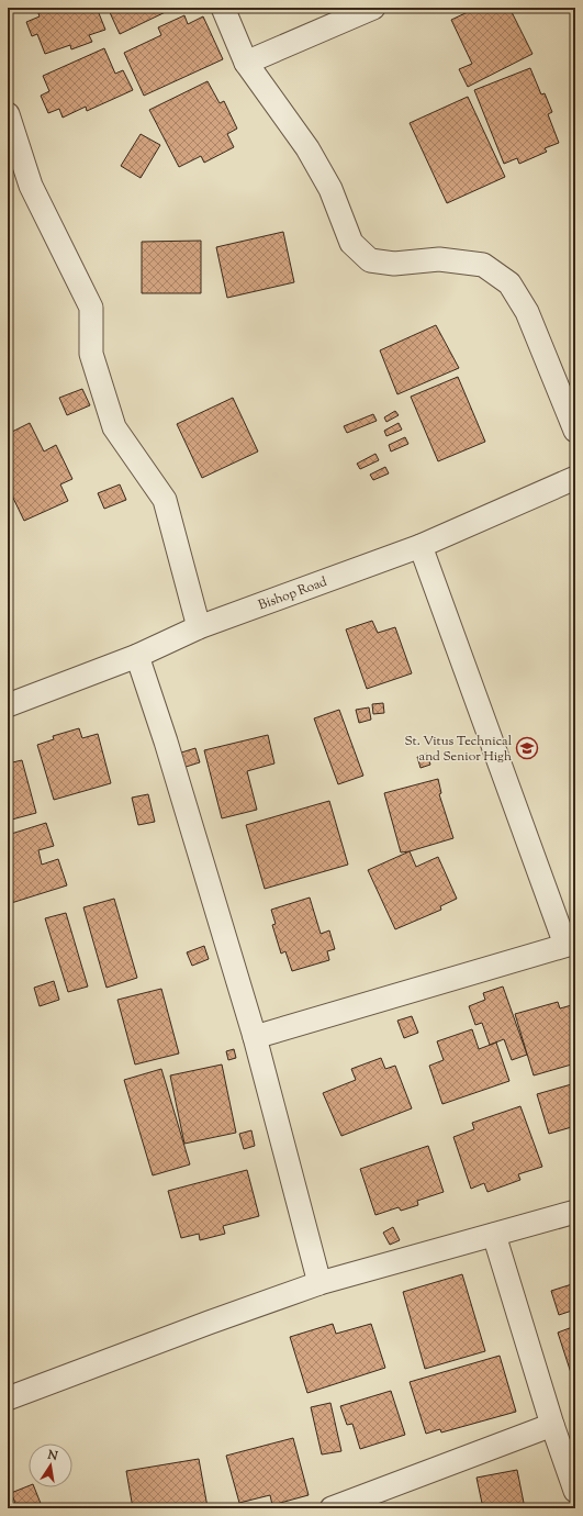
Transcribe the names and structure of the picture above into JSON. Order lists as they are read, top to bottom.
{
  "streets": {
    "street": ["Bishop Road"]
  },
  "places": {
    "school or university": ["St. Vitus Technical and Senior High"]
  },
  "north": "top"
}
